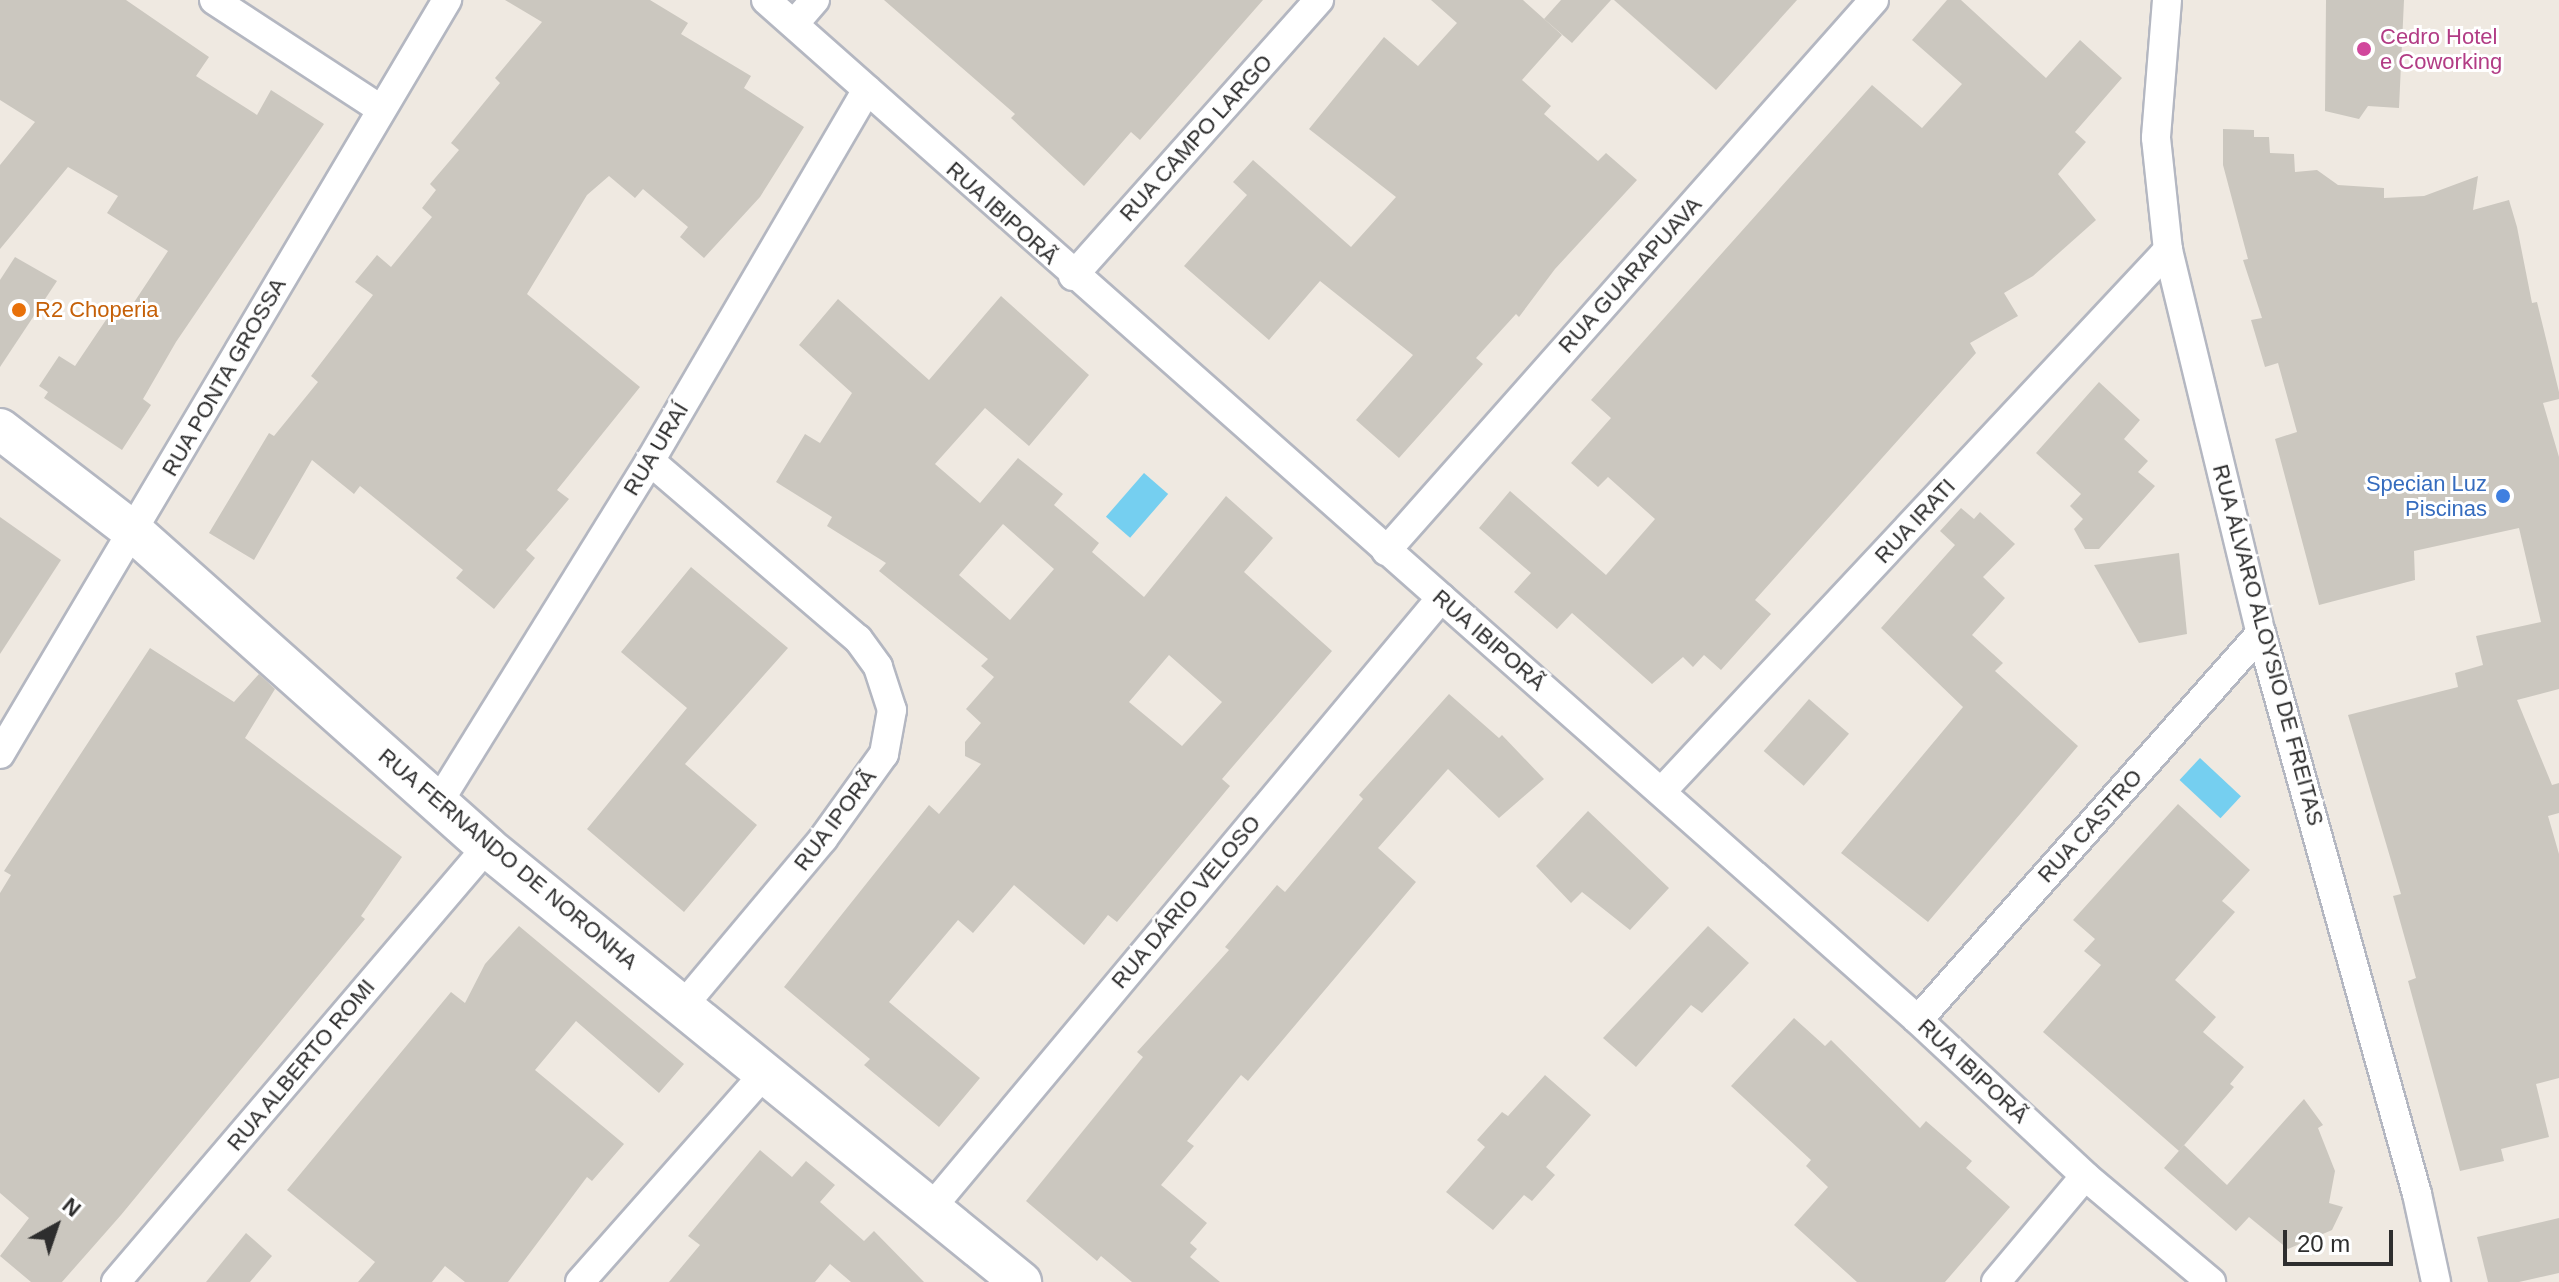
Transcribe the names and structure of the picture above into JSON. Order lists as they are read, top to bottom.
{
  "streets": {
    "street": [
      "RUA CAMPO LARGO",
      "RUA IBIPORÃ",
      "RUA GUARAPUAVA",
      "RUA PONTA GROSSA",
      "RUA URAÍ",
      "RUA IRATI",
      "RUA ÁLVARO ALOYSIO DE FREITAS",
      "RUA IPORÃ",
      "RUA CASTRO",
      "RUA FERNANDO DE NORONHA",
      "RUA DÁRIO VELOSO",
      "RUA ALBERTO ROMI"
    ]
  },
  "crossings": [
    ["RUA CAMPO LARGO", "RUA IBIPORÃ"],
    ["RUA IBIPORÃ", "RUA GUARAPUAVA"],
    ["RUA IBIPORÃ", "RUA URAÍ"],
    ["RUA IBIPORÃ", "RUA IRATI"],
    ["RUA IBIPORÃ", "RUA CASTRO"],
    ["RUA IBIPORÃ", "RUA DÁRIO VELOSO"],
    ["RUA PONTA GROSSA", "RUA FERNANDO DE NORONHA"],
    ["RUA URAÍ", "RUA IPORÃ"],
    ["RUA URAÍ", "RUA FERNANDO DE NORONHA"],
    ["RUA IRATI", "RUA ÁLVARO ALOYSIO DE FREITAS"],
    ["RUA ÁLVARO ALOYSIO DE FREITAS", "RUA CASTRO"],
    ["RUA IPORÃ", "RUA FERNANDO DE NORONHA"],
    ["RUA FERNANDO DE NORONHA", "RUA DÁRIO VELOSO"],
    ["RUA FERNANDO DE NORONHA", "RUA ALBERTO ROMI"]
  ],
  "places": ["Cedro Hotel e Coworking", "R2 Choperia", "Specian Luz Piscinas"],
  "scale_bar": "20 m",
  "north": "top right"
}
